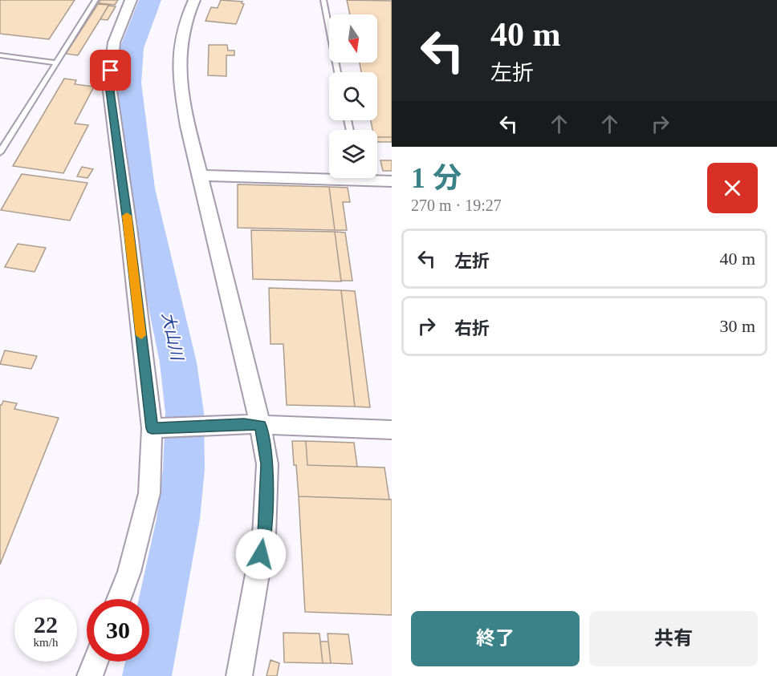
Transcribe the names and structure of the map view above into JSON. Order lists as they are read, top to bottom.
{
  "water": ["大山川"],
  "north": "bottom",
  "page": {
    "turn": ["40 m", "左折"],
    "heading": ["1 分", "270 m · 19:27"],
    "list": [
      {
        "name": "左折",
        "value": "40 m"
      },
      {
        "name": "右折",
        "value": "30 m"
      }
    ],
    "speed": "22 km/h",
    "limit": "30",
    "buttons": ["終了", "共有"]
  }
}
